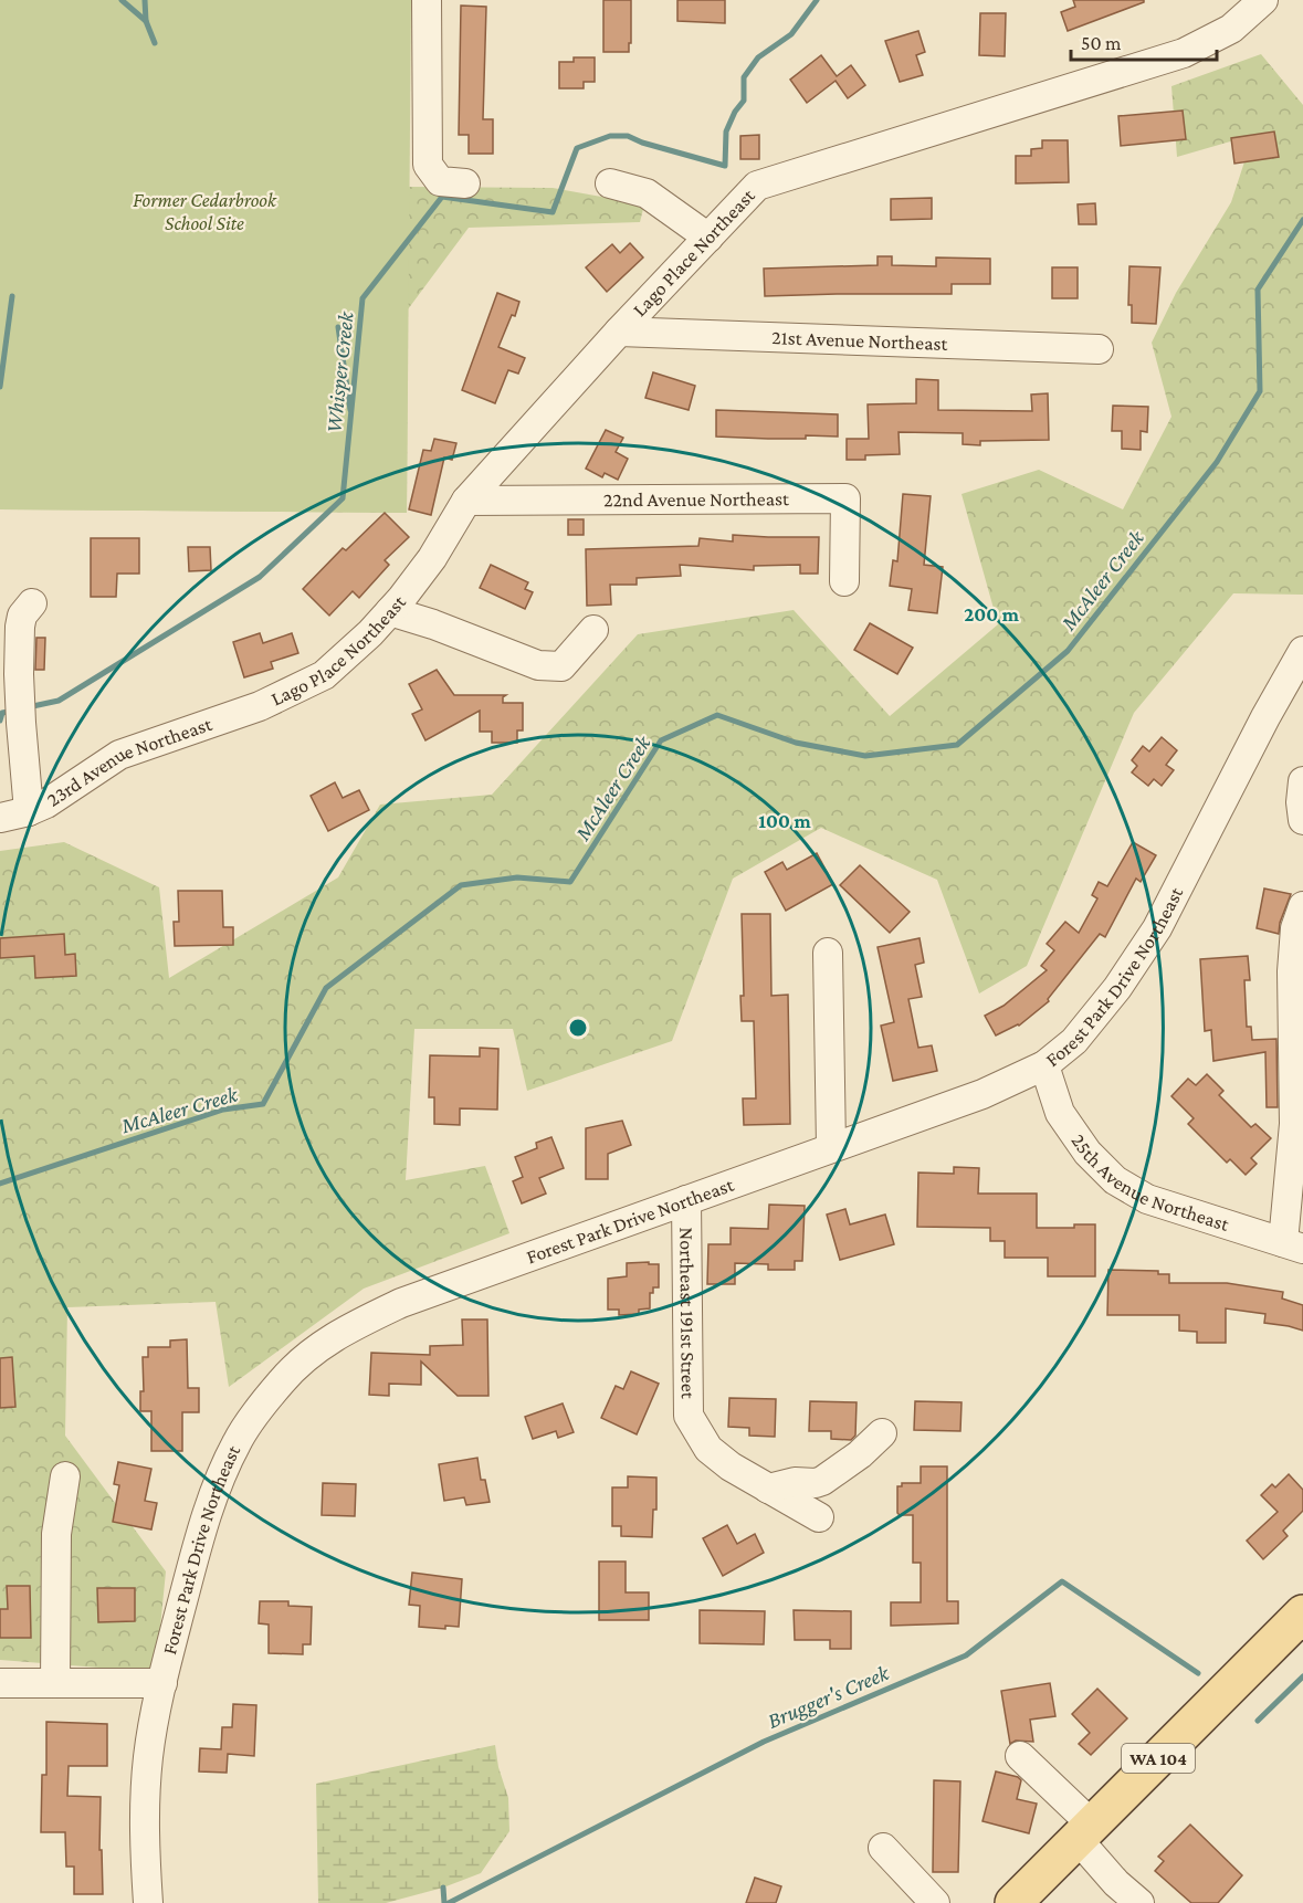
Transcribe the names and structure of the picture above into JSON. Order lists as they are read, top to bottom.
{
  "streets": {
    "main road": ["WA 104"],
    "street": [
      "Lago Place Northeast",
      "21st Avenue Northeast",
      "22nd Avenue Northeast",
      "23rd Avenue Northeast",
      "Forest Park Drive Northeast",
      "25th Avenue Northeast",
      "Northeast 191st Street"
    ]
  },
  "crossings": [
    ["Lago Place Northeast", "21st Avenue Northeast"],
    ["Lago Place Northeast", "22nd Avenue Northeast"],
    ["Lago Place Northeast", "23rd Avenue Northeast"],
    ["Forest Park Drive Northeast", "25th Avenue Northeast"],
    ["Forest Park Drive Northeast", "Northeast 191st Street"]
  ],
  "water": ["Whisper Creek", "McAleer Creek", "Brugger's Creek"],
  "parks": ["Former Cedarbrook School Site"],
  "scale_bar": "50 m",
  "rings": ["200 m", "100 m"]
}
